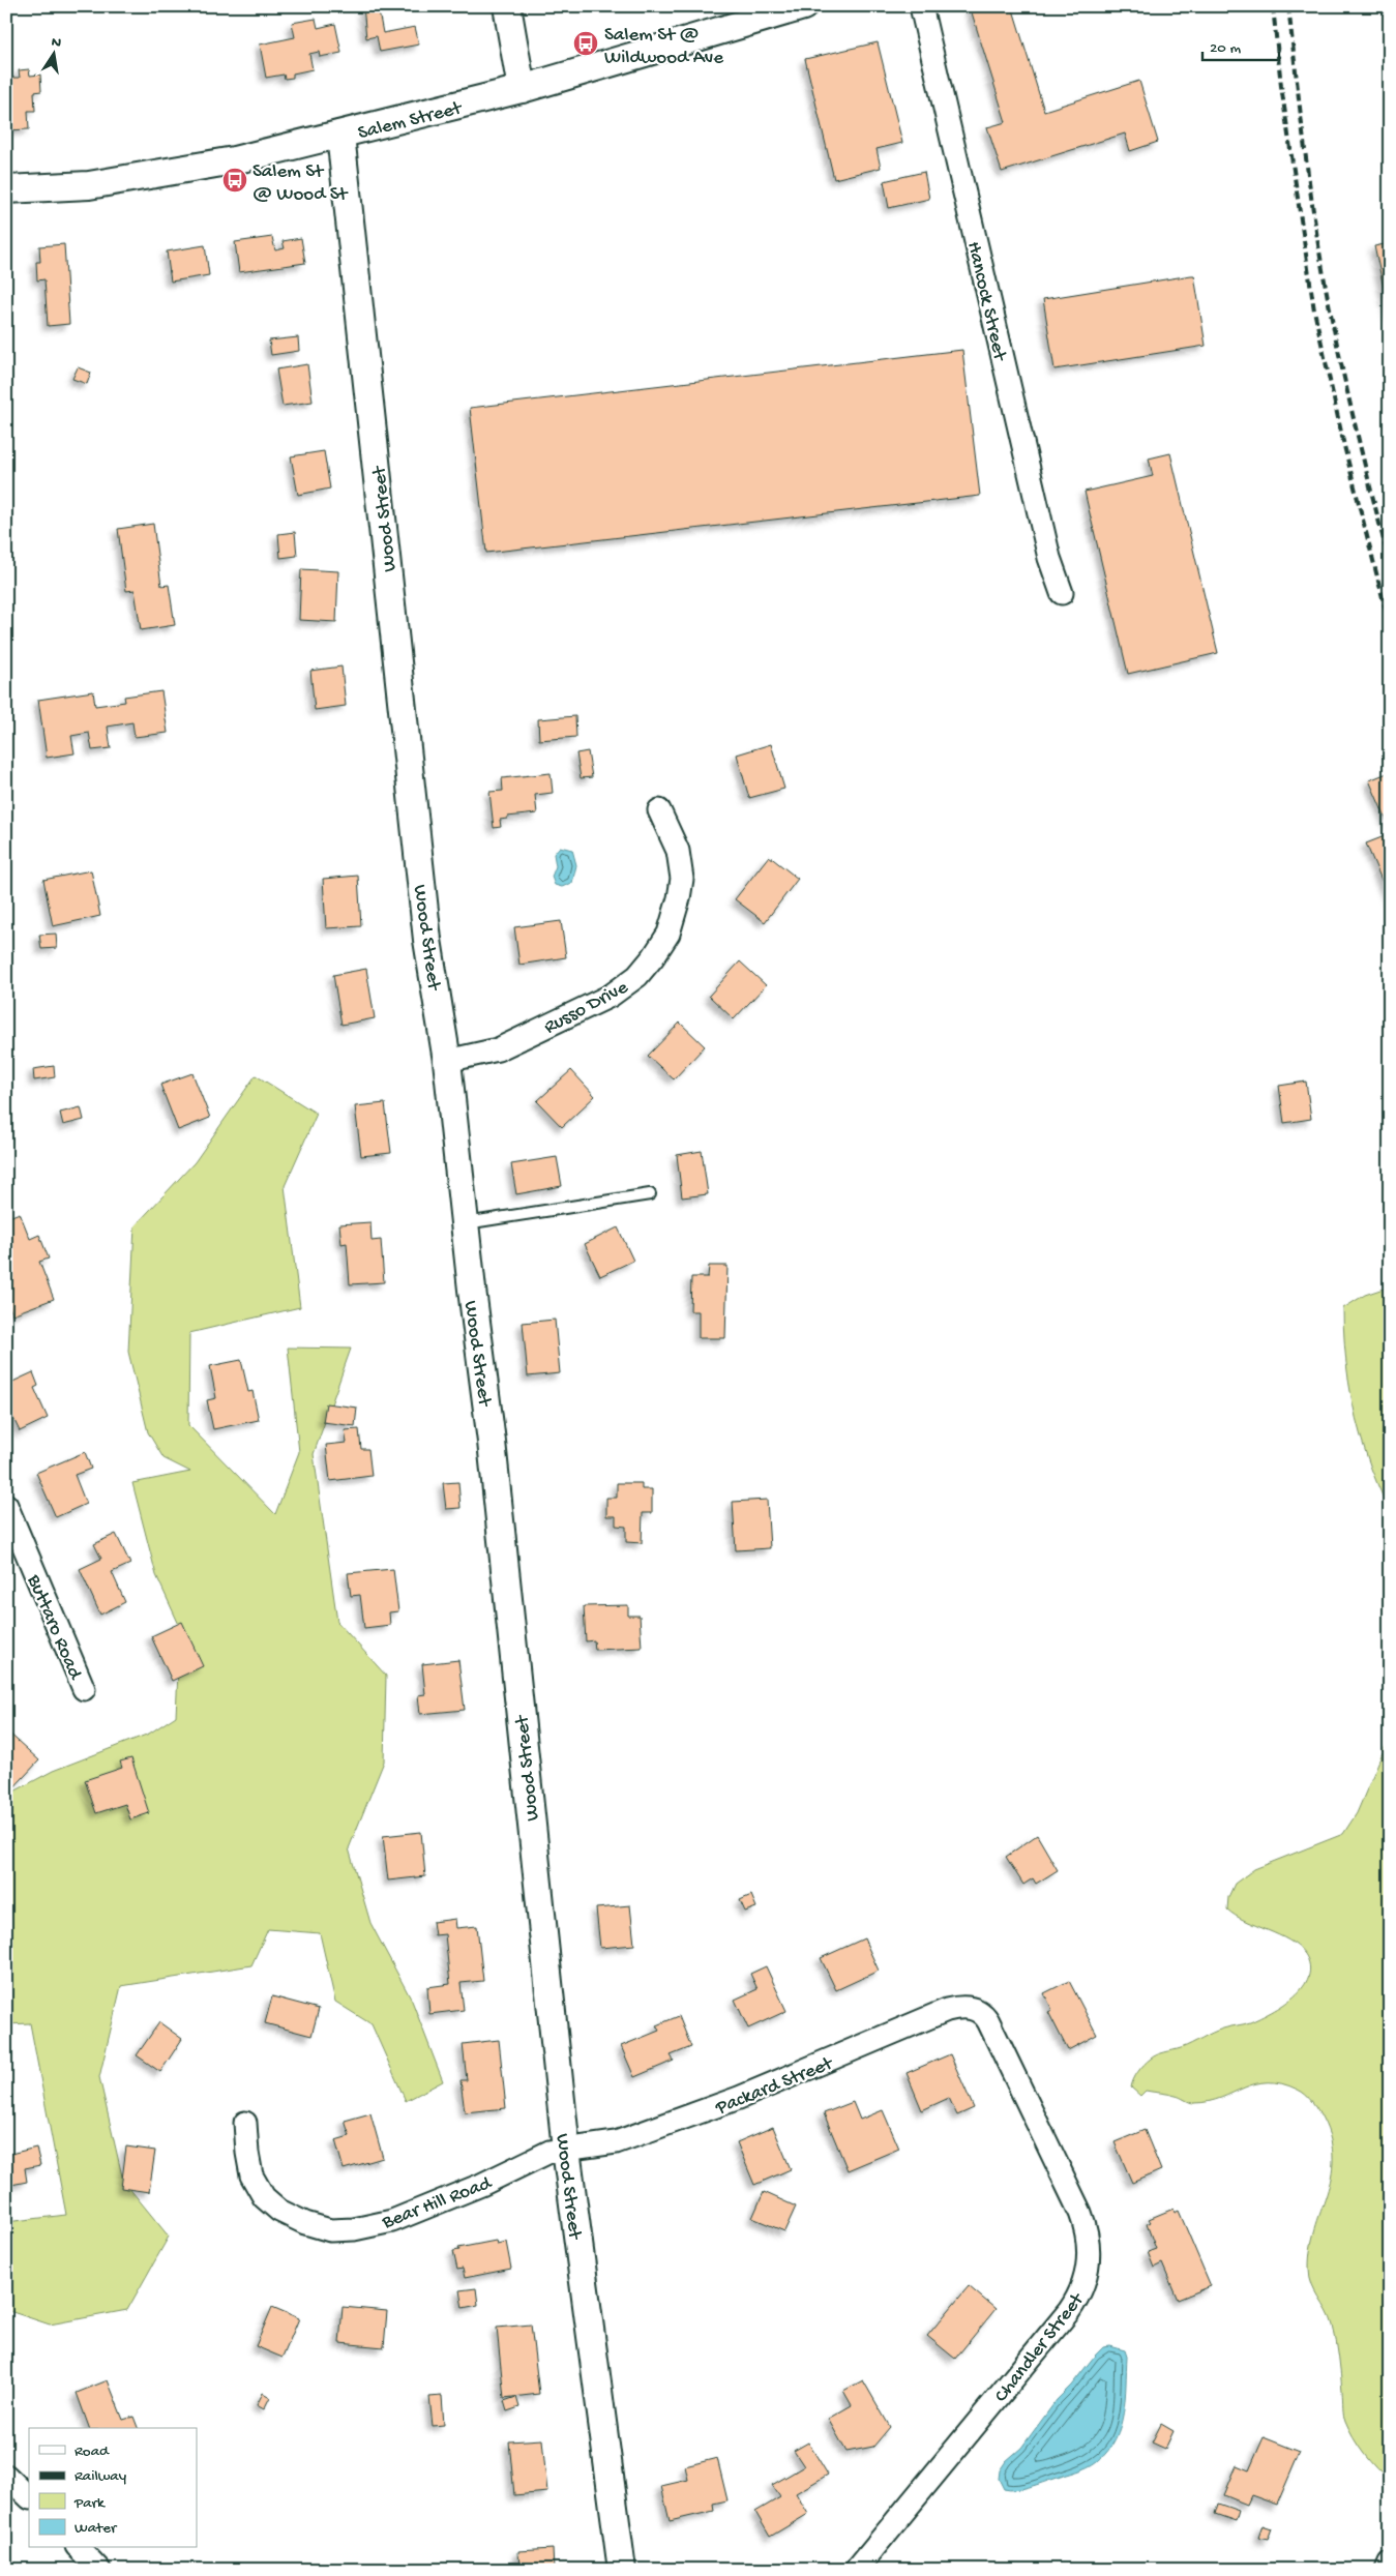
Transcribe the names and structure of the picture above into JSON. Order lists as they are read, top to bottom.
{
  "streets": {
    "street": [
      "Salem Street",
      "Hancock Street",
      "Wood Street",
      "Russo Drive",
      "Buttaro Road",
      "Packard Street",
      "Bear Hill Road",
      "Chandler Street"
    ]
  },
  "crossings": [
    ["Salem Street", "Wood Street"],
    ["Wood Street", "Russo Drive"],
    ["Wood Street", "Packard Street"],
    ["Wood Street", "Bear Hill Road"],
    ["Packard Street", "Bear Hill Road"],
    ["Packard Street", "Chandler Street"]
  ],
  "places": {
    "bus stop": ["Salem St @ Wildwood Ave", "Salem St @ Wood St"]
  },
  "legend": [
    "Road",
    "Railway",
    "Park",
    "Water"
  ],
  "scale_bar": "20 m",
  "north": "top"
}
